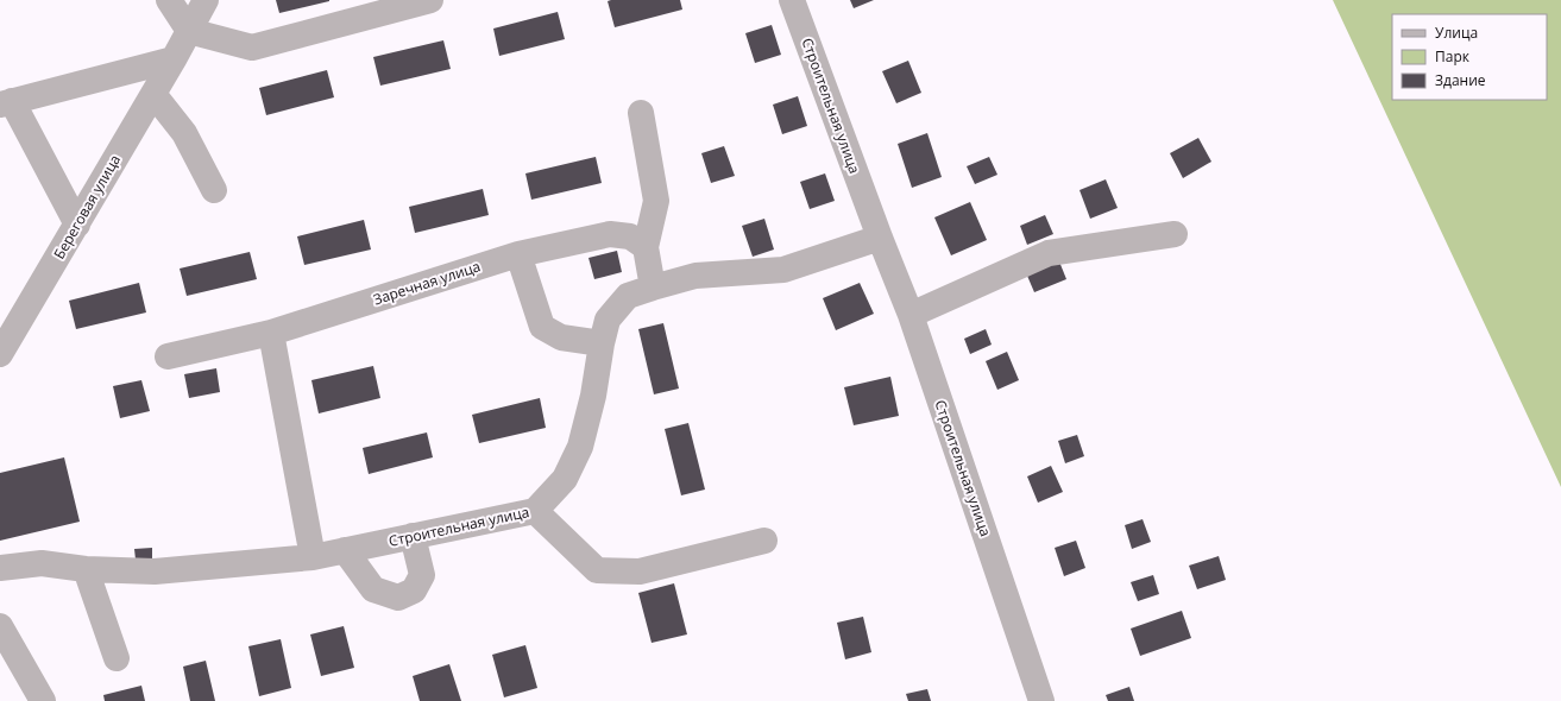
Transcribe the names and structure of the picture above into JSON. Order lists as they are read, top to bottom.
{
  "streets": {
    "street": ["Строительная улица", "Береговая улица", "Заречная улица"]
  },
  "legend": ["Улица", "Парк", "Здание"]
}
